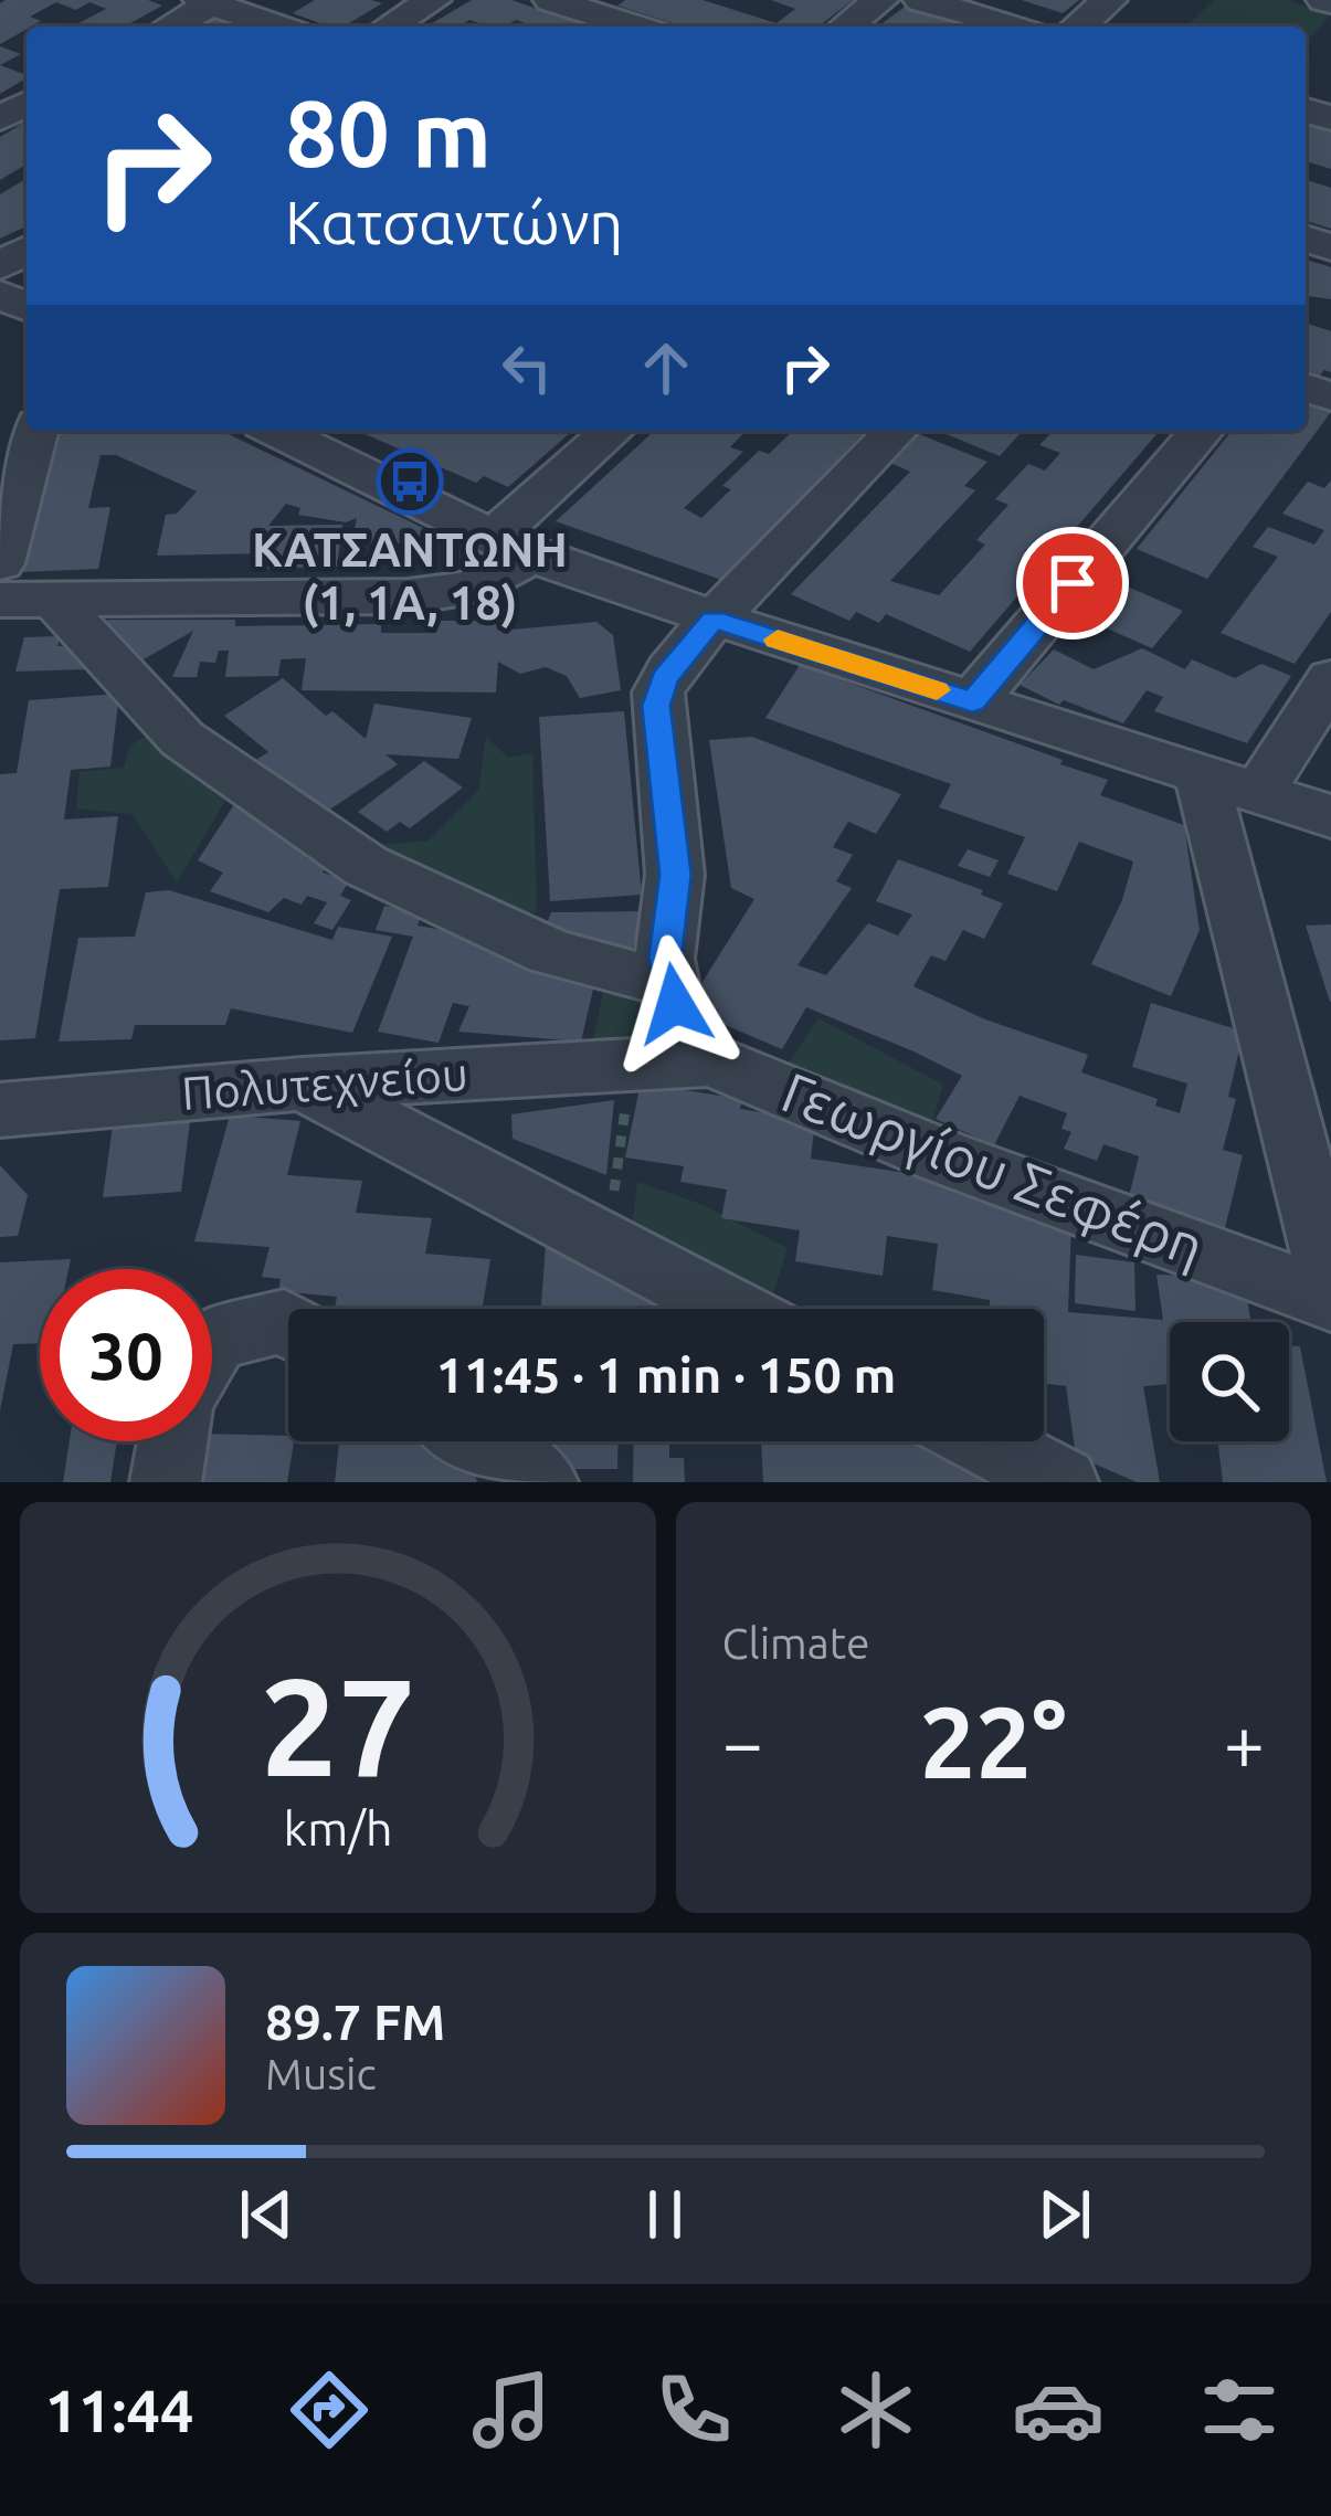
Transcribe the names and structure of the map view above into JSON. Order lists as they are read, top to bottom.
{
  "streets": {
    "street": ["Πολυτεχνείου", "Γεωργίου Σεφέρη"]
  },
  "crossings": [
    ["Πολυτεχνείου", "Γεωργίου Σεφέρη"]
  ],
  "places": {
    "bus stop": ["ΚΑΤΣΑΝΤΩΝΗ (1, 1Α, 18)"]
  },
  "page": {
    "turn": ["80 m", "Κατσαντώνη"],
    "limit": "30",
    "trip": "11:45 · 1 min · 150 m",
    "tile": "Climate",
    "heat": ["−", "22°", "+"],
    "song": ["89.7 FM", "Music"],
    "tabs": "11:44",
    "gauge": ["27", "km/h"]
  }
}
